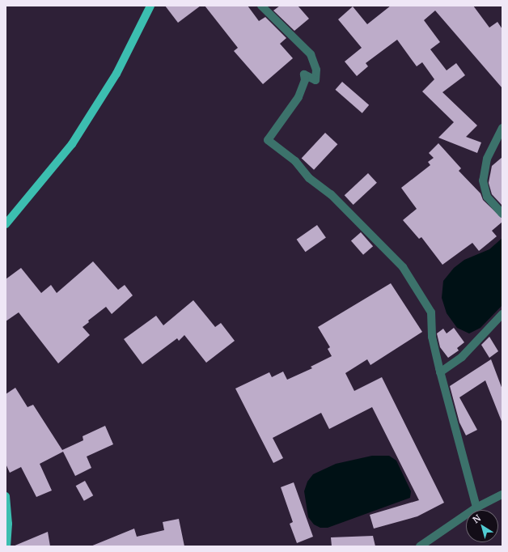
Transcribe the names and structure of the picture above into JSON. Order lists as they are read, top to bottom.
{
  "north": "top left"
}
